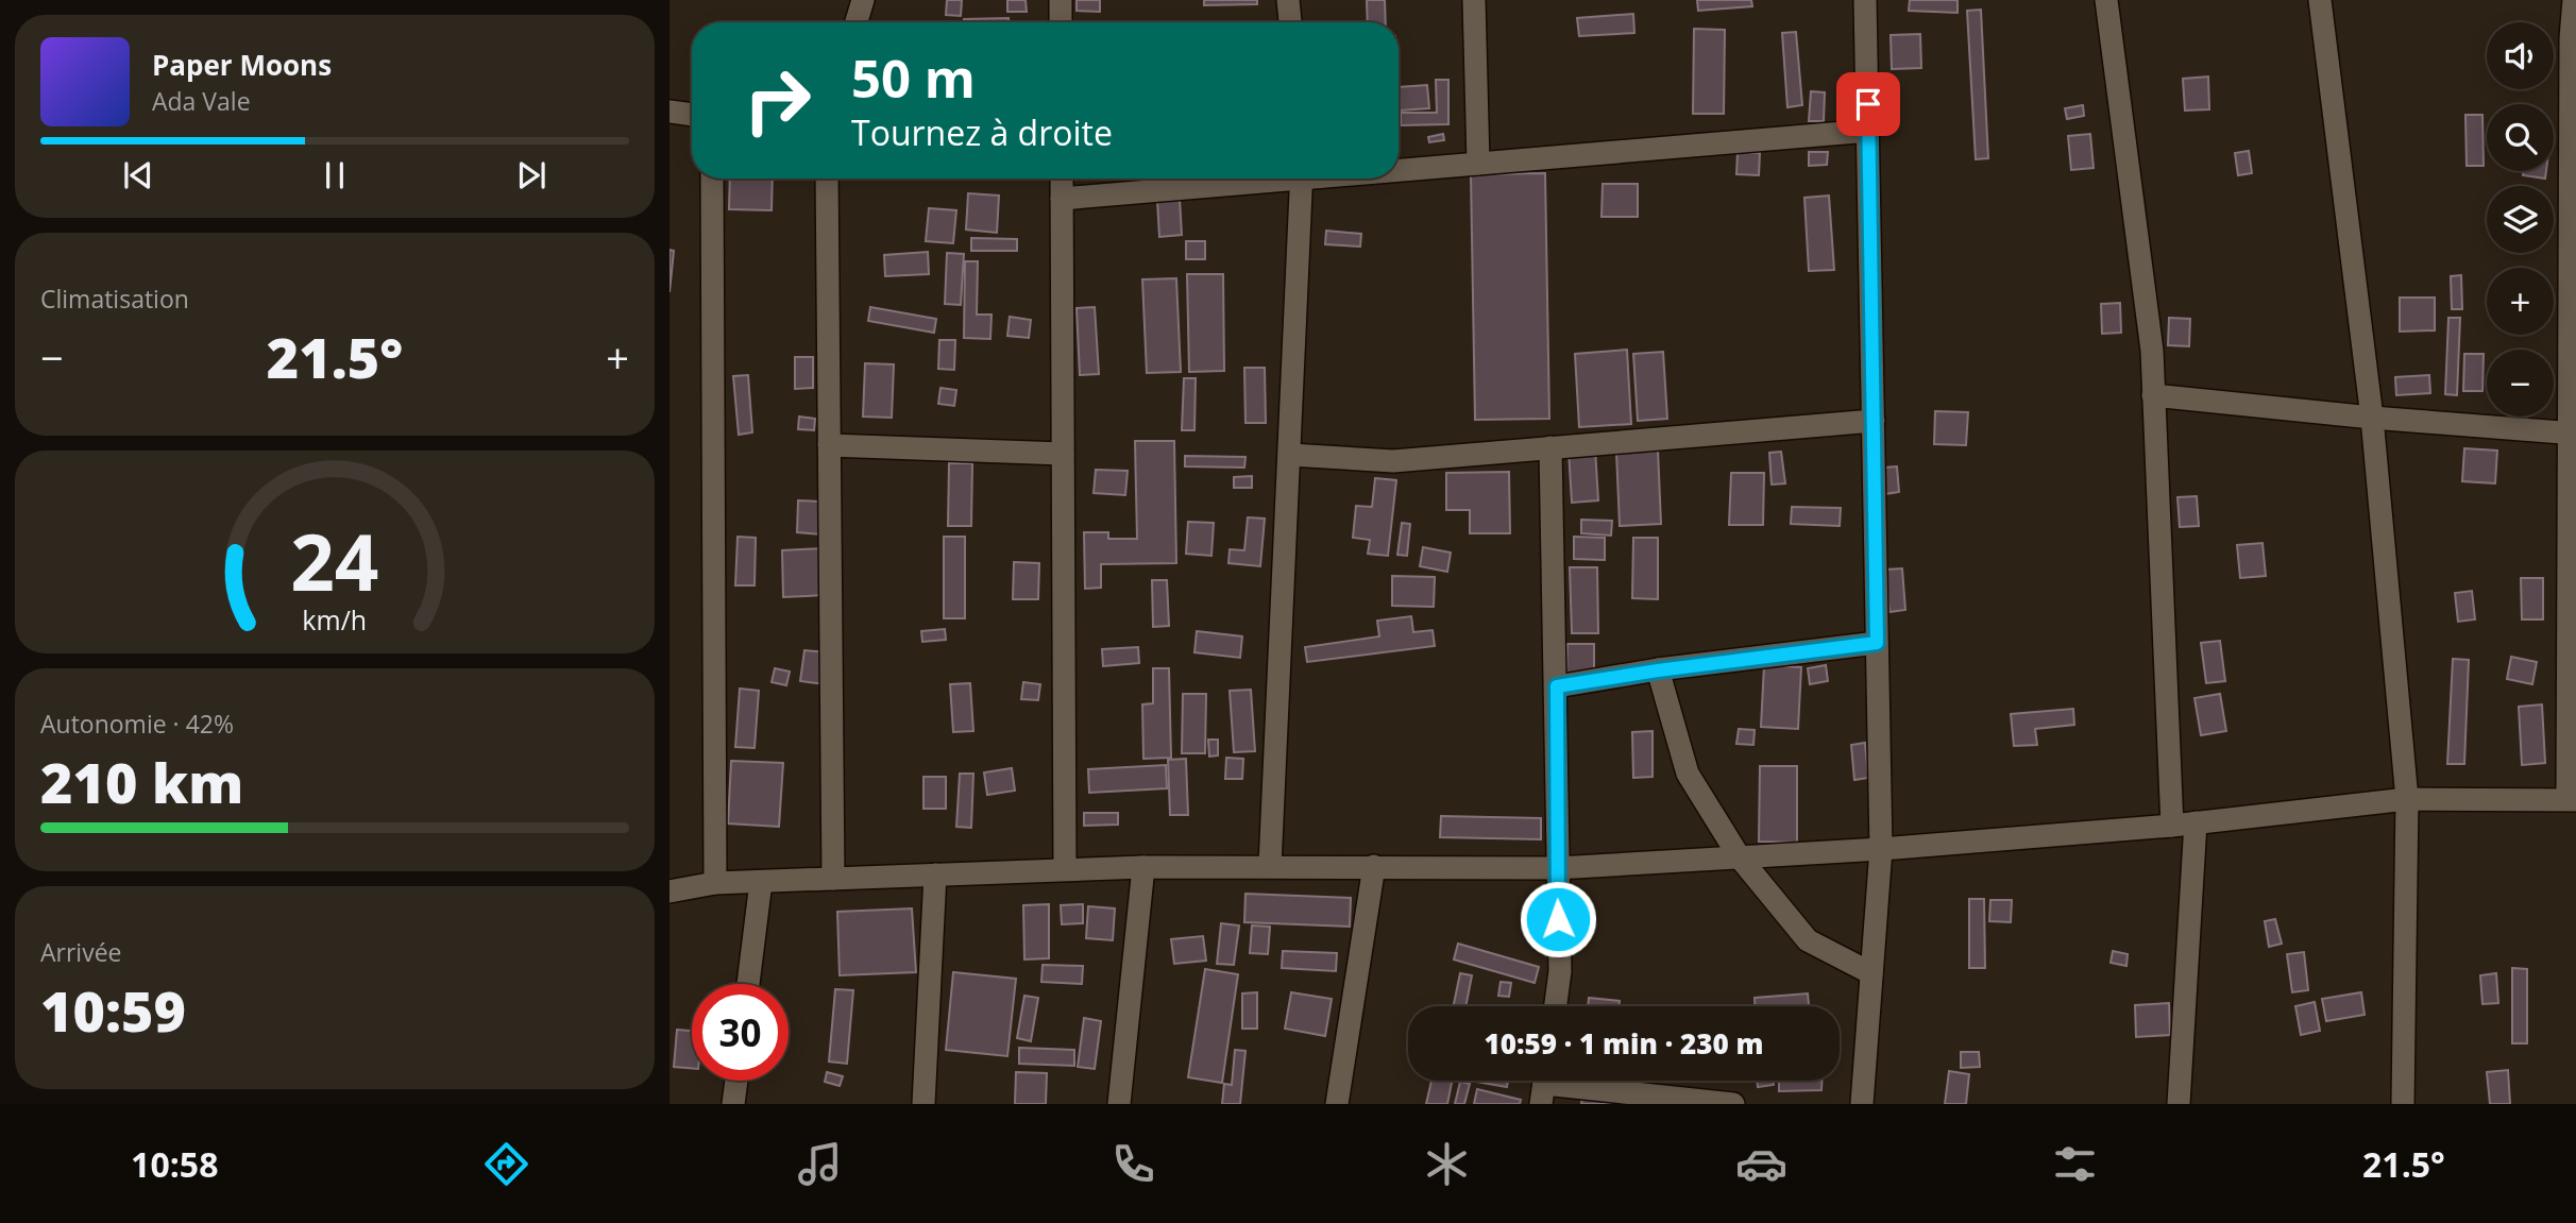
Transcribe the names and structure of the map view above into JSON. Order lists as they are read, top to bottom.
{
  "page": {
    "map_buttons": ["+", "−"],
    "turn": ["50 m", "Tournez à droite"],
    "song": ["Paper Moons", "Ada Vale"],
    "tile": [
      "Climatisation",
      ["Autonomie · 42%", "210 km"],
      ["Arrivée", "10:59"]
    ],
    "heat": ["−", "21.5°", "+"],
    "limit": "30",
    "trip": "10:59 · 1 min · 230 m",
    "tabs": ["10:58", "21.5°"],
    "gauge": ["24", "km/h"]
  }
}
